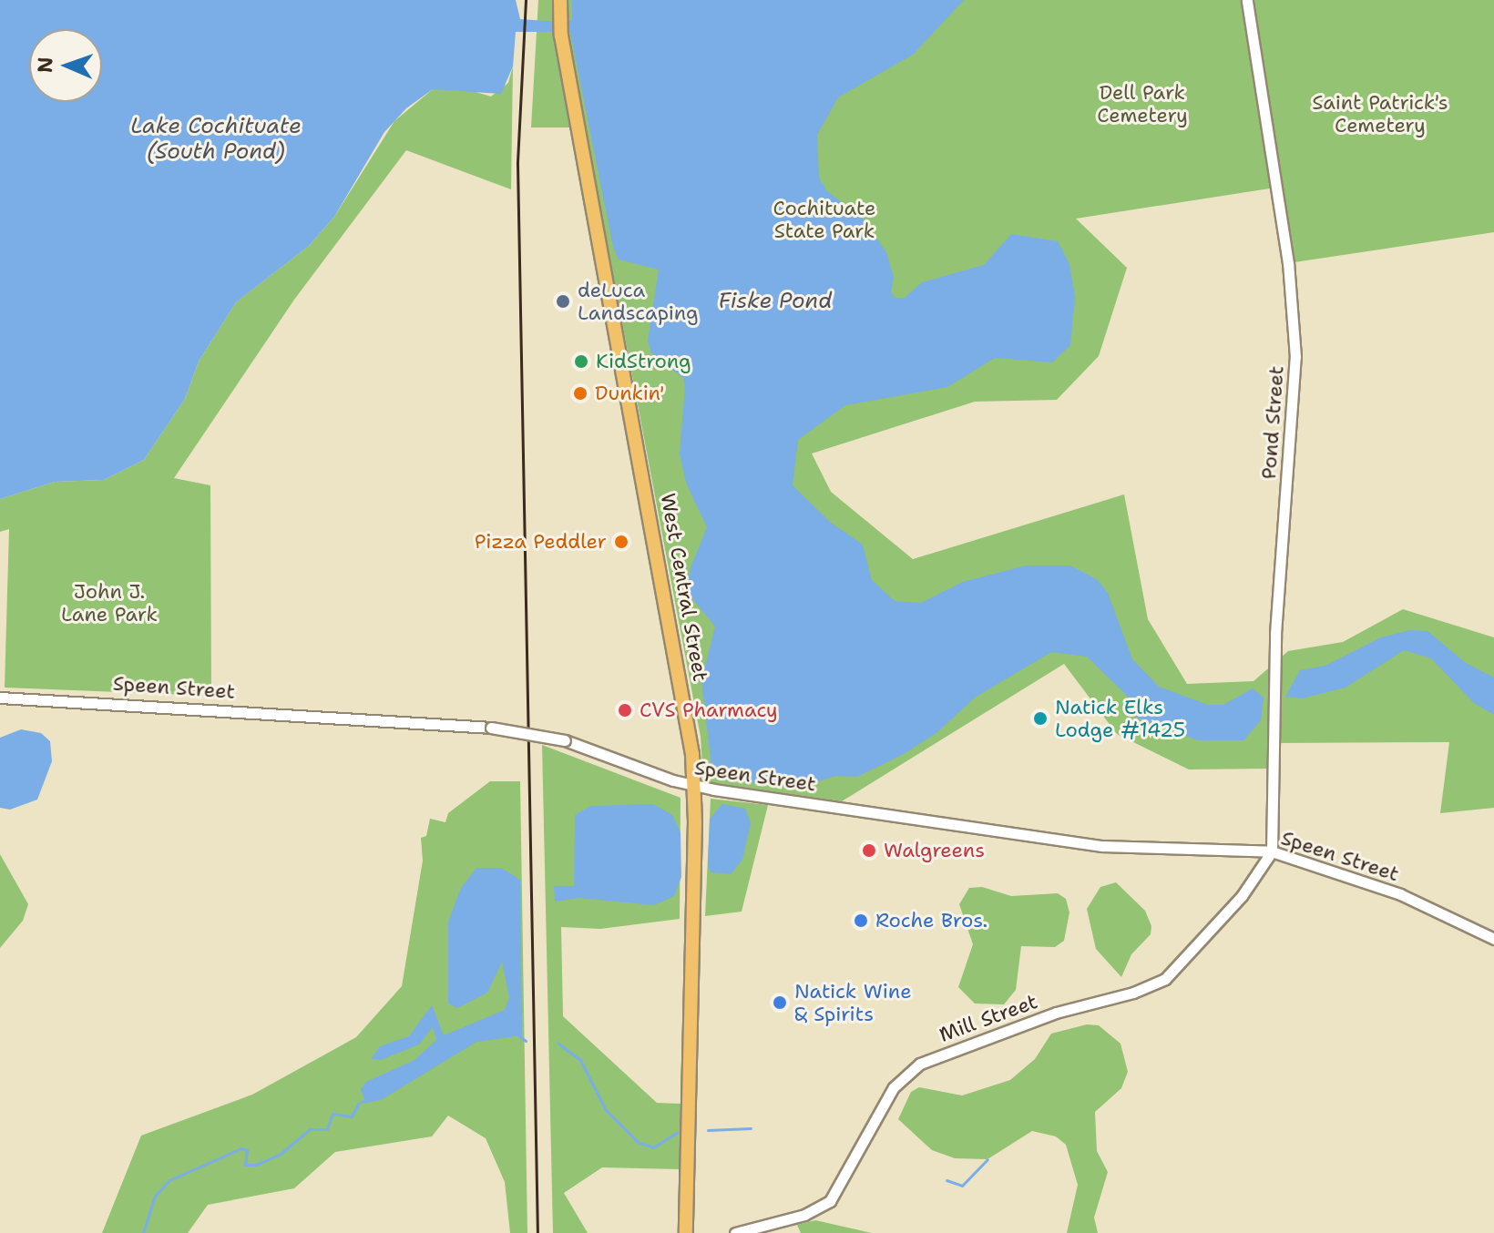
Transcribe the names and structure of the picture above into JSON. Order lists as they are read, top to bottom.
{
  "streets": {
    "main road": ["West Central Street"],
    "street": ["Pond Street", "Speen Street", "Mill Street"]
  },
  "crossings": [
    ["Pond Street", "Speen Street"],
    ["Pond Street", "Mill Street"],
    ["West Central Street", "Speen Street"],
    ["Speen Street", "Mill Street"]
  ],
  "water": ["Lake Cochituate (South Pond)", "Fiske Pond"],
  "parks": [
    "Dell Park Cemetery",
    "Saint Patrick's Cemetery",
    "Cochituate State Park",
    "John J. Lane Park"
  ],
  "places": [
    "deLuca Landscaping",
    "KidStrong",
    "Dunkin'",
    "Pizza Peddler",
    "CVS Pharmacy",
    "Natick Elks Lodge #1425",
    "Walgreens",
    "Roche Bros.",
    "Natick Wine & Spirits"
  ],
  "north": "left"
}
